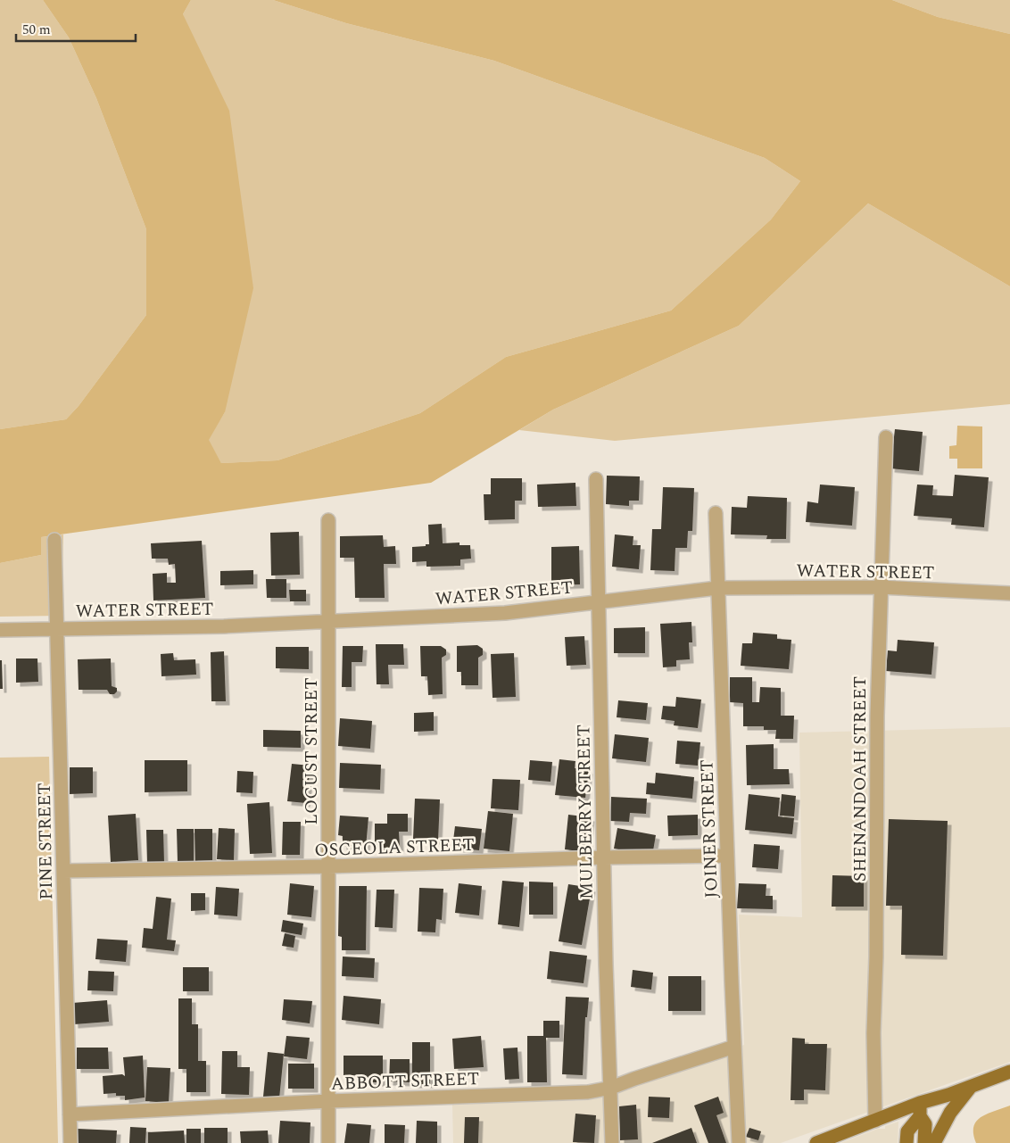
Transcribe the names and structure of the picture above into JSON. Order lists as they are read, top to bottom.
{
  "streets": {
    "street": [
      "WATER STREET",
      "LOCUST STREET",
      "SHENANDOAH STREET",
      "MULBERRY STREET",
      "JOINER STREET",
      "PINE STREET",
      "OSCEOLA STREET",
      "ABBOTT STREET"
    ]
  },
  "crossings": [
    ["WATER STREET", "LOCUST STREET"],
    ["WATER STREET", "SHENANDOAH STREET"],
    ["WATER STREET", "MULBERRY STREET"],
    ["WATER STREET", "JOINER STREET"],
    ["WATER STREET", "PINE STREET"],
    ["LOCUST STREET", "OSCEOLA STREET"],
    ["LOCUST STREET", "ABBOTT STREET"],
    ["MULBERRY STREET", "OSCEOLA STREET"],
    ["MULBERRY STREET", "ABBOTT STREET"],
    ["JOINER STREET", "OSCEOLA STREET"],
    ["JOINER STREET", "ABBOTT STREET"],
    ["PINE STREET", "OSCEOLA STREET"],
    ["PINE STREET", "ABBOTT STREET"]
  ],
  "scale_bar": "50 m"
}
